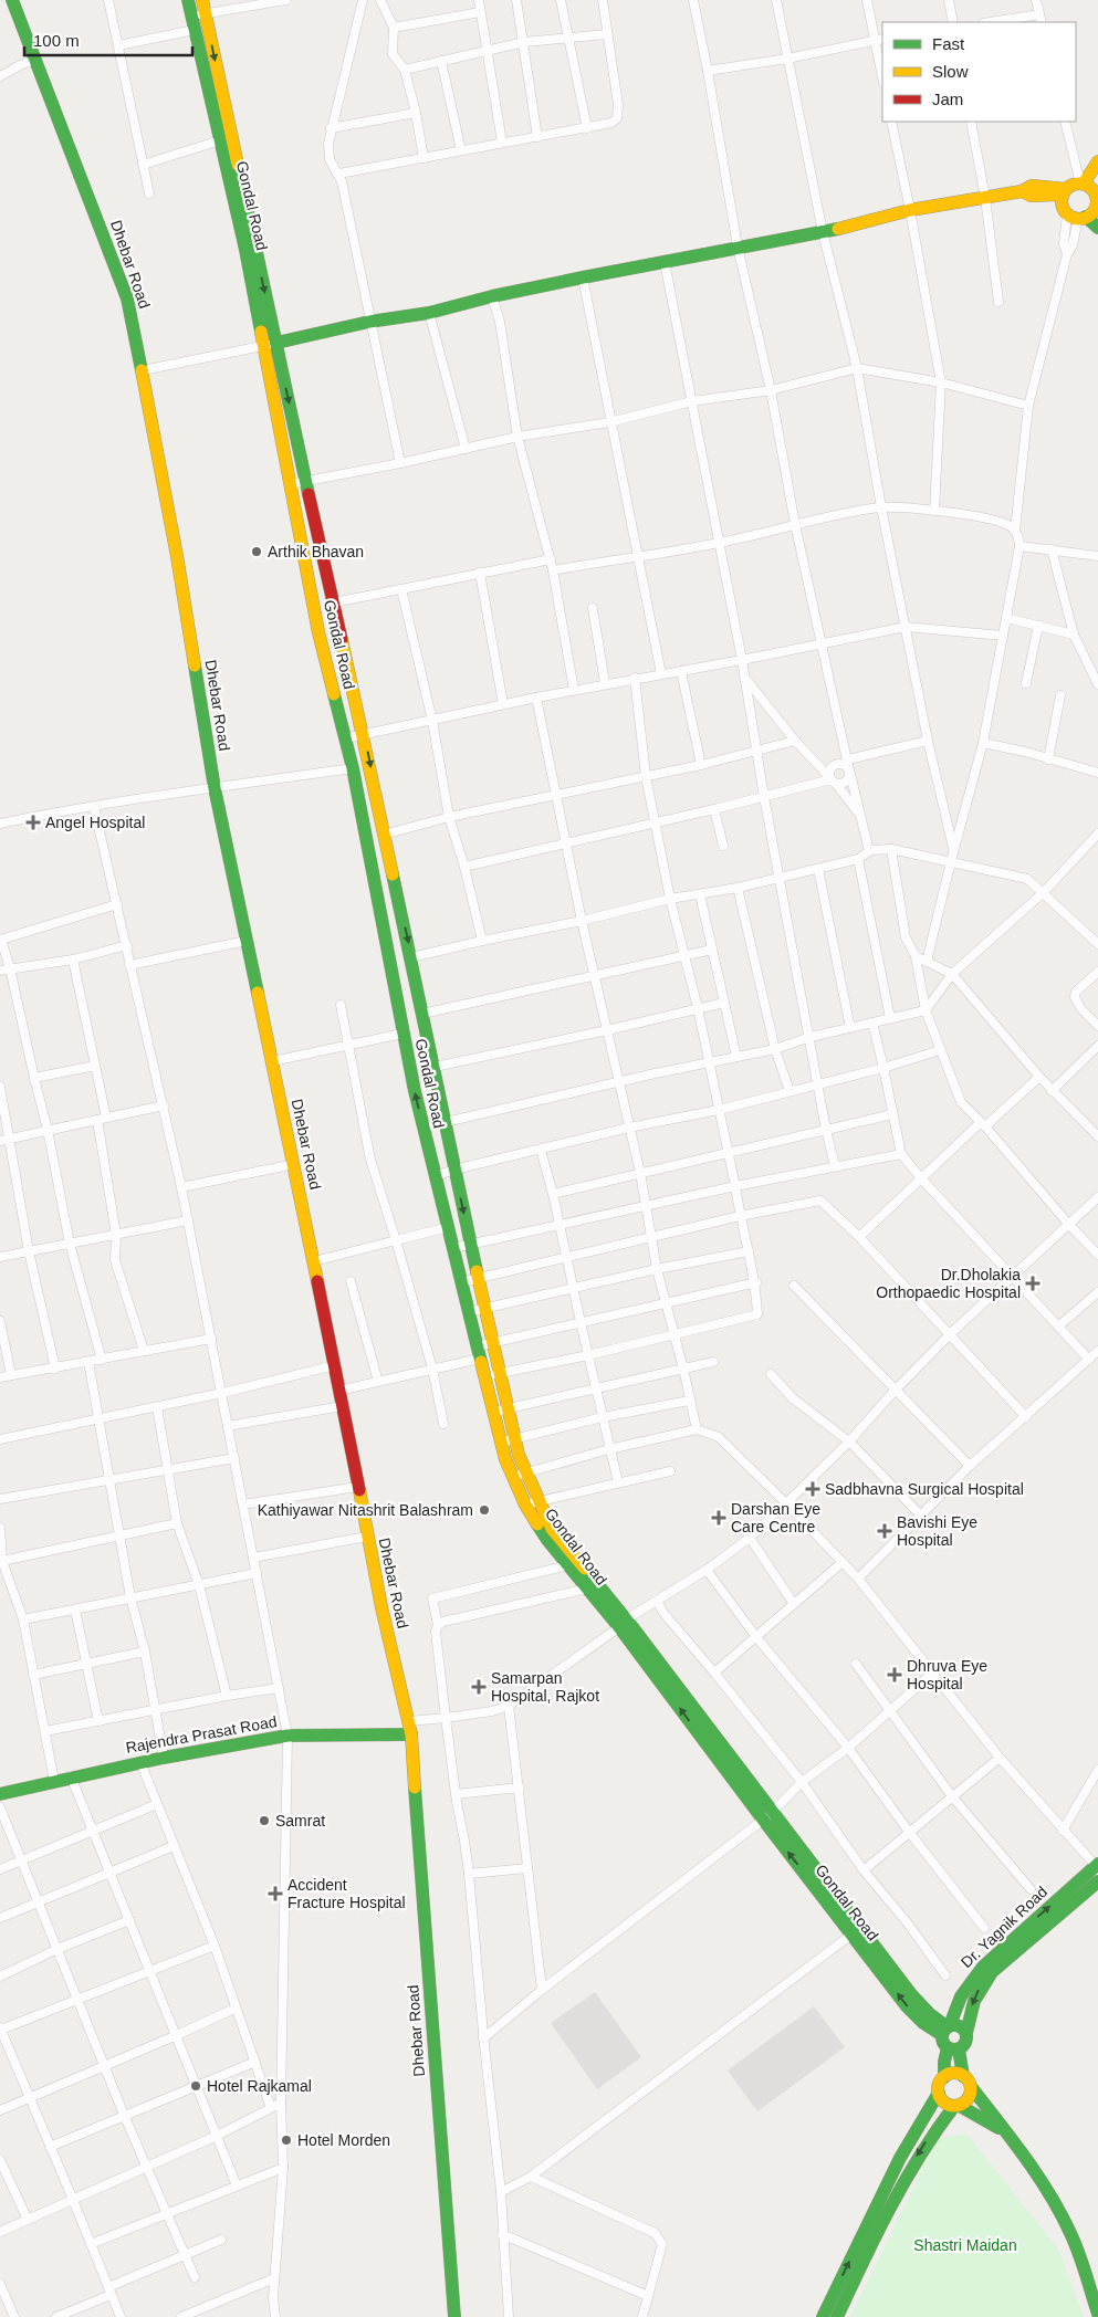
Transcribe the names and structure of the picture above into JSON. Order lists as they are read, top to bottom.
{
  "streets": {
    "main road": [
      "Gondal Road",
      "Dhebar Road",
      "Rajendra Prasat Road",
      "Dr. Yagnik Road"
    ]
  },
  "crossings": [
    ["Gondal Road", "Dr. Yagnik Road"],
    ["Dhebar Road", "Rajendra Prasat Road"]
  ],
  "parks": ["Shastri Maidan"],
  "places": {
    "other": [
      "Arthik Bhavan",
      "Kathiyawar Nitashrit Balashram",
      "Samrat",
      "Hotel Rajkamal",
      "Hotel Morden"
    ],
    "health": [
      "Angel Hospital",
      "Dr.Dholakia Orthopaedic Hospital",
      "Sadbhavna Surgical Hospital",
      "Darshan Eye Care Centre",
      "Bavishi Eye Hospital",
      "Dhruva Eye Hospital",
      "Samarpan Hospital, Rajkot",
      "Accident Fracture Hospital"
    ]
  },
  "legend": ["Fast", "Slow", "Jam"],
  "scale_bar": "100 m"
}
